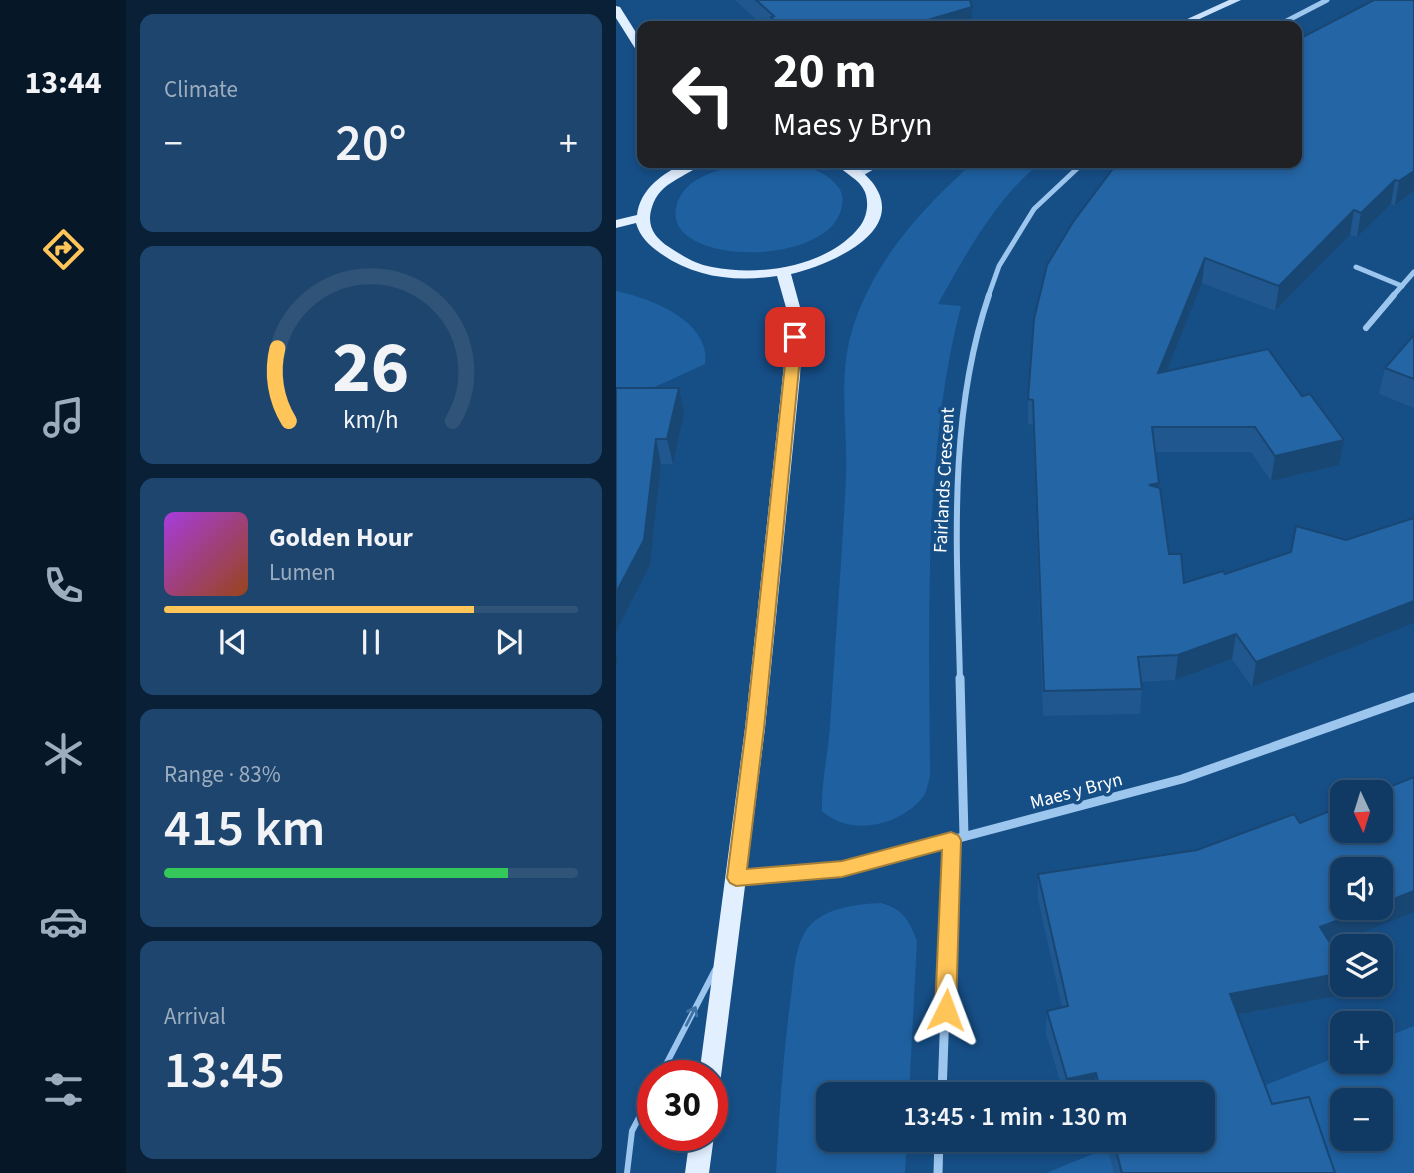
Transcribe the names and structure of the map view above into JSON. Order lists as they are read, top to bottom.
{
  "streets": {
    "street": ["Fairlands Crescent", "Maes y Bryn"]
  },
  "crossings": [
    ["Fairlands Crescent", "Maes y Bryn"]
  ],
  "north": "bottom",
  "page": {
    "tabs": "13:44",
    "tile": [
      "Climate",
      ["Range · 83%", "415 km"],
      ["Arrival", "13:45"]
    ],
    "turn": ["20 m", "Maes y Bryn"],
    "heat": ["−", "20°", "+"],
    "song": ["Golden Hour", "Lumen"],
    "map_buttons": ["+", "−"],
    "limit": "30",
    "trip": "13:45 · 1 min · 130 m",
    "gauge": ["26", "km/h"]
  }
}
